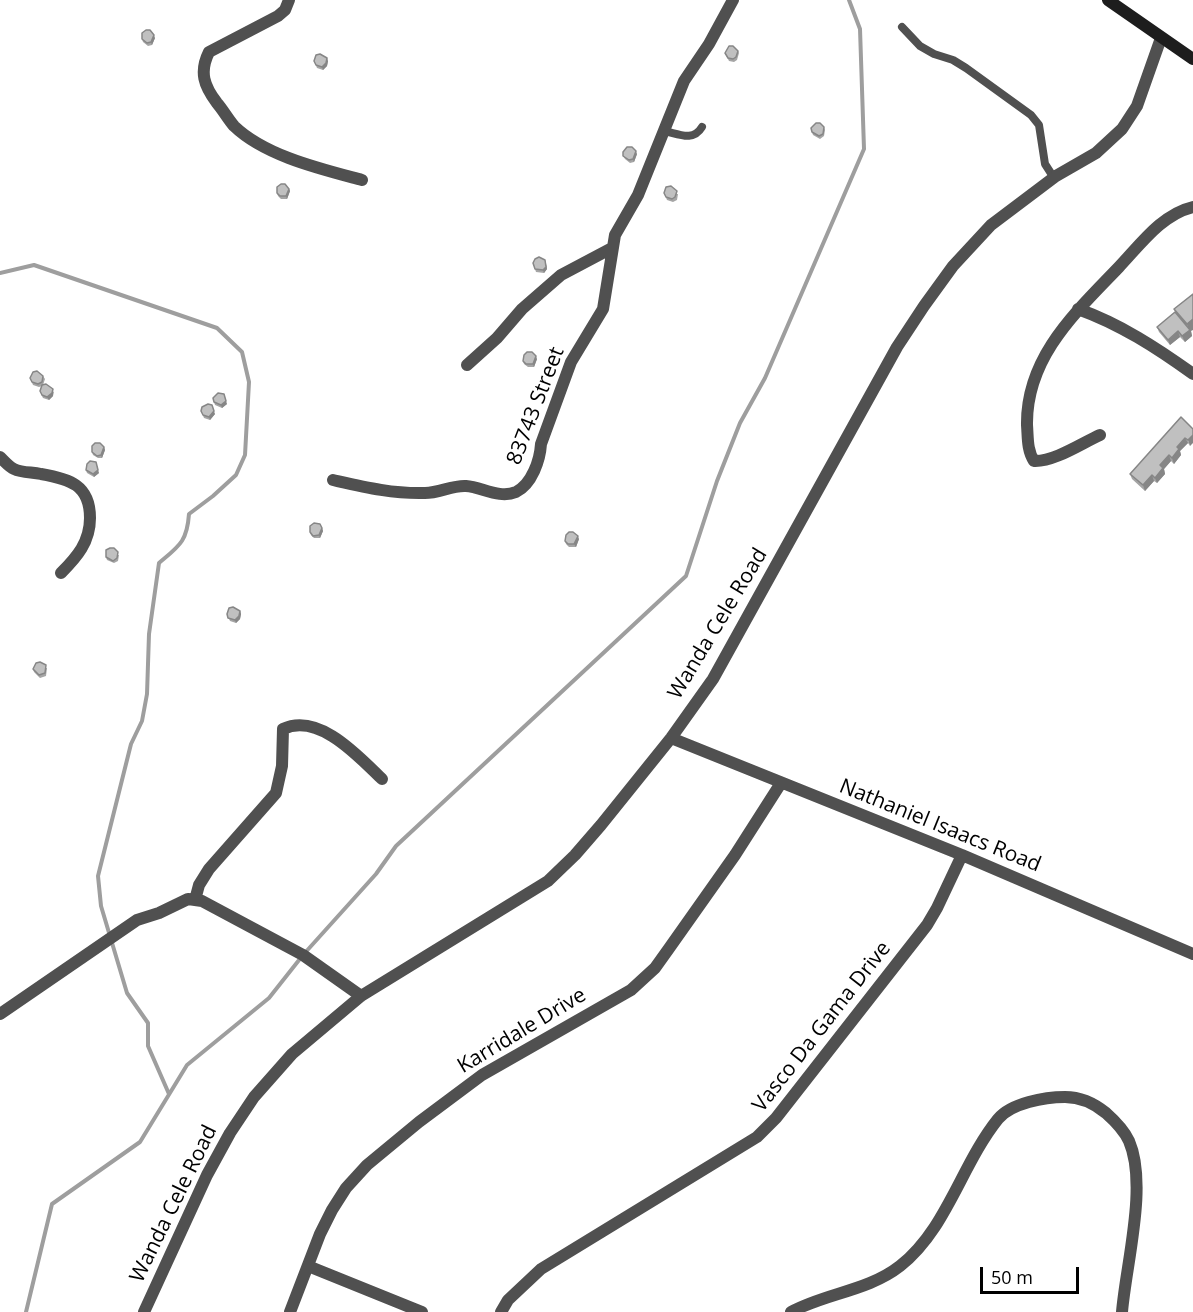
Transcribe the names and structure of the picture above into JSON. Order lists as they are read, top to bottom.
{
  "streets": {
    "street": [
      "83743 Street",
      "Wanda Cele Road",
      "Nathaniel Isaacs Road",
      "Vasco Da Gama Drive",
      "Karridale Drive"
    ]
  },
  "crossings": [
    ["Wanda Cele Road", "Nathaniel Isaacs Road"],
    ["Nathaniel Isaacs Road", "Vasco Da Gama Drive"],
    ["Nathaniel Isaacs Road", "Karridale Drive"]
  ],
  "scale_bar": "50 m"
}
